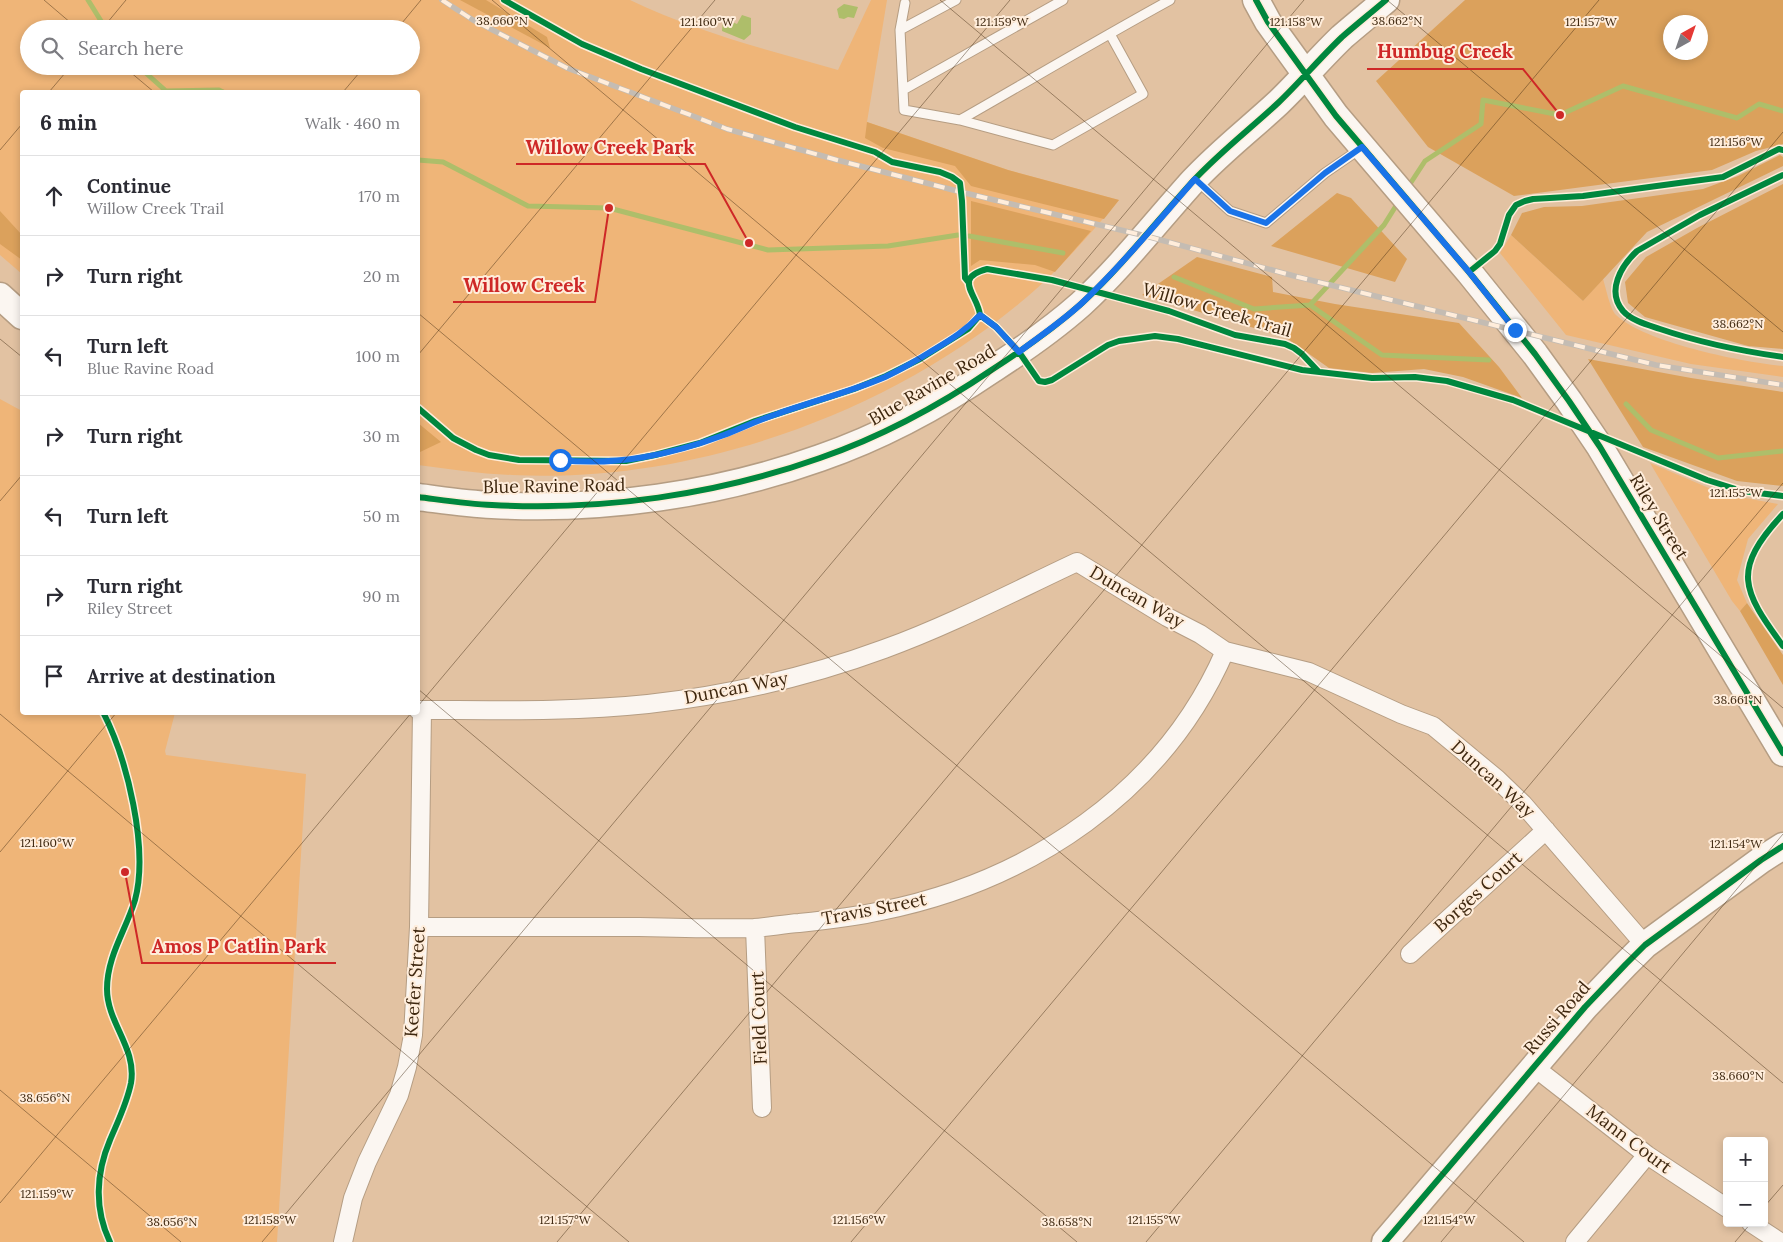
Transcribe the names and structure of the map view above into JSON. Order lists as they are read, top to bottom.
{
  "streets": {
    "main road": ["Blue Ravine Road", "Riley Street", "Russi Road"],
    "street": [
      "Duncan Way",
      "Borges Court",
      "Travis Street",
      "Keefer Street",
      "Field Court",
      "Mann Court"
    ],
    "cycle path": ["Willow Creek Trail"]
  },
  "crossings": [
    ["Blue Ravine Road", "Riley Street"],
    ["Duncan Way", "Borges Court"],
    ["Duncan Way", "Travis Street"],
    ["Duncan Way", "Russi Road"],
    ["Travis Street", "Keefer Street"],
    ["Travis Street", "Field Court"],
    ["Russi Road", "Mann Court"]
  ],
  "places": [
    "Humbug Creek",
    "Willow Creek",
    "Willow Creek Park",
    "Amos P Catlin Park"
  ],
  "north": "top right",
  "page": {
    "search": "Search here",
    "heading": ["6 min", "Walk · 460 m"],
    "list": [
      ["Continue", "Willow Creek Trail", "170 m"],
      ["Turn right", "20 m"],
      ["Turn left", "Blue Ravine Road", "100 m"],
      ["Turn right", "30 m"],
      ["Turn left", "50 m"],
      ["Turn right", "Riley Street", "90 m"],
      "Arrive at destination"
    ],
    "map_buttons": ["+", "−"]
  },
  "coordinates": [
    "38.660°N",
    "38.662°N",
    "121.160°W",
    "121.159°W",
    "121.158°W",
    "121.157°W",
    "121.156°W",
    "121.155°W",
    "38.661°N",
    "121.154°W",
    "38.656°N",
    "38.658°N"
  ]
}
